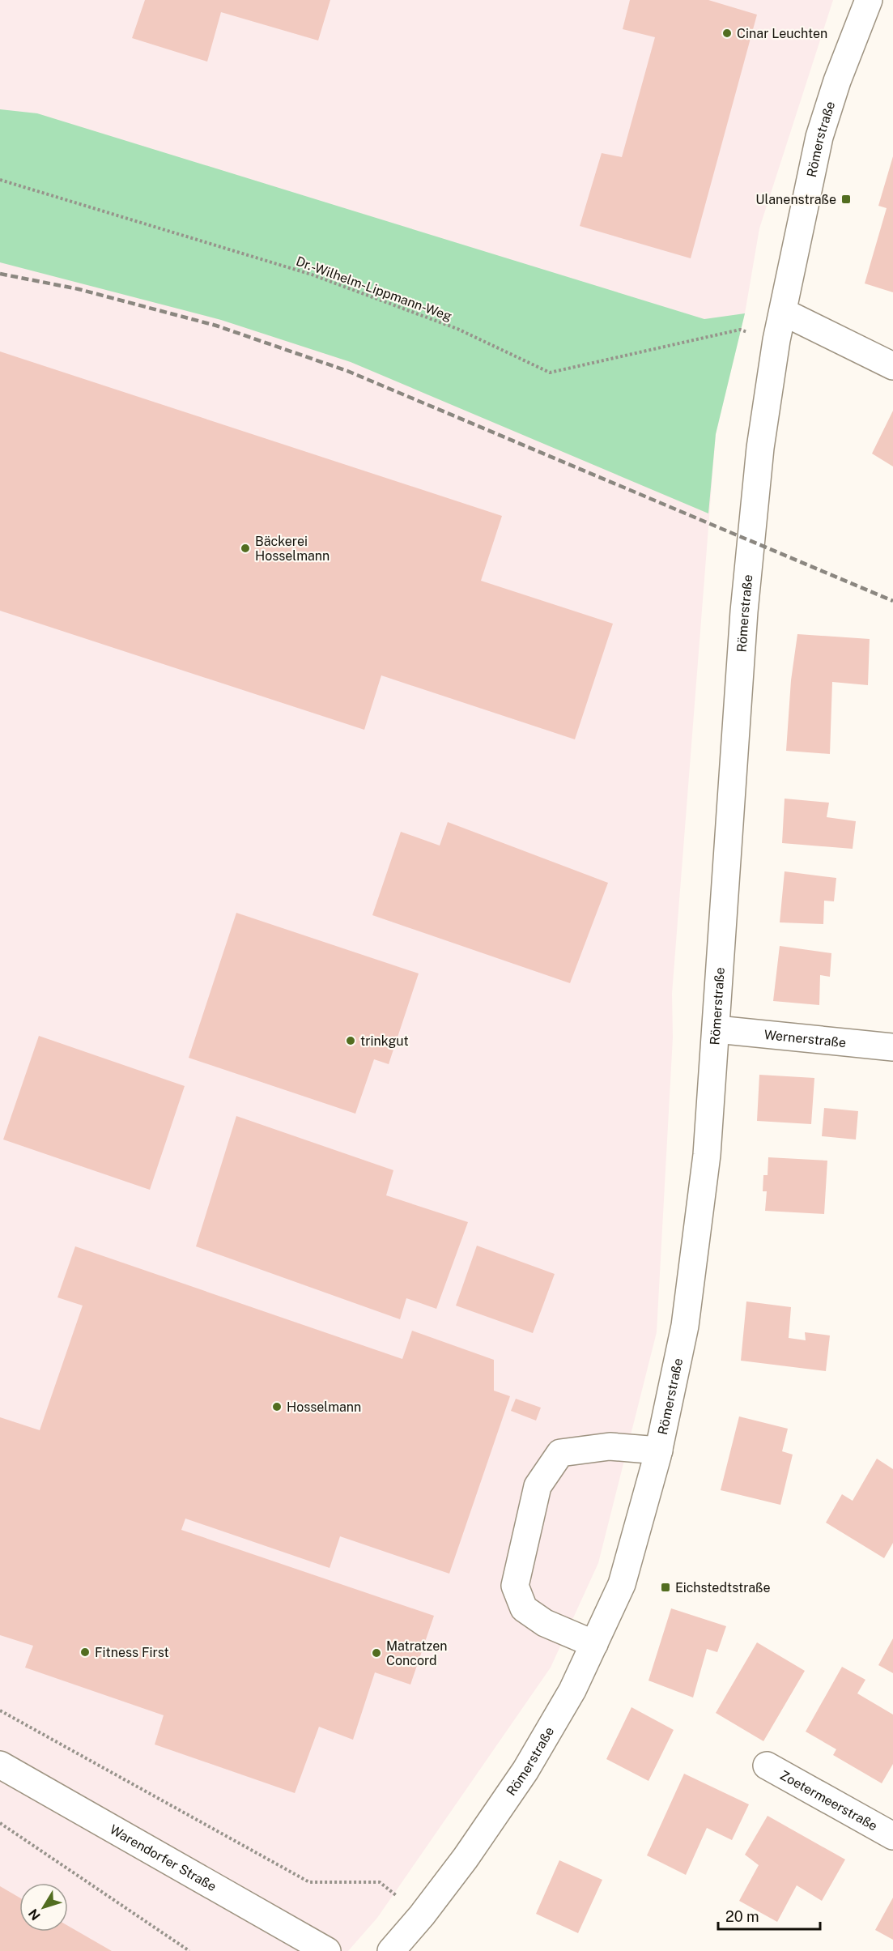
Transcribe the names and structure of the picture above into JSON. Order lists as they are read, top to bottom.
{
  "streets": {
    "main road": [
      "Römerstraße",
      "Wernerstraße",
      "Zoetermeerstraße",
      "Warendorfer Straße"
    ],
    "path": ["Dr.-Wilhelm-Lippmann-Weg"]
  },
  "crossings": [
    ["Römerstraße", "Wernerstraße"]
  ],
  "places": {
    "other": [
      "Cinar Leuchten",
      "Bäckerei Hosselmann",
      "trinkgut",
      "Hosselmann",
      "Fitness First",
      "Matratzen Concord"
    ],
    "transit": ["Ulanenstraße", "Eichstedtstraße"]
  },
  "scale_bar": "20 m",
  "north": "bottom left"
}
